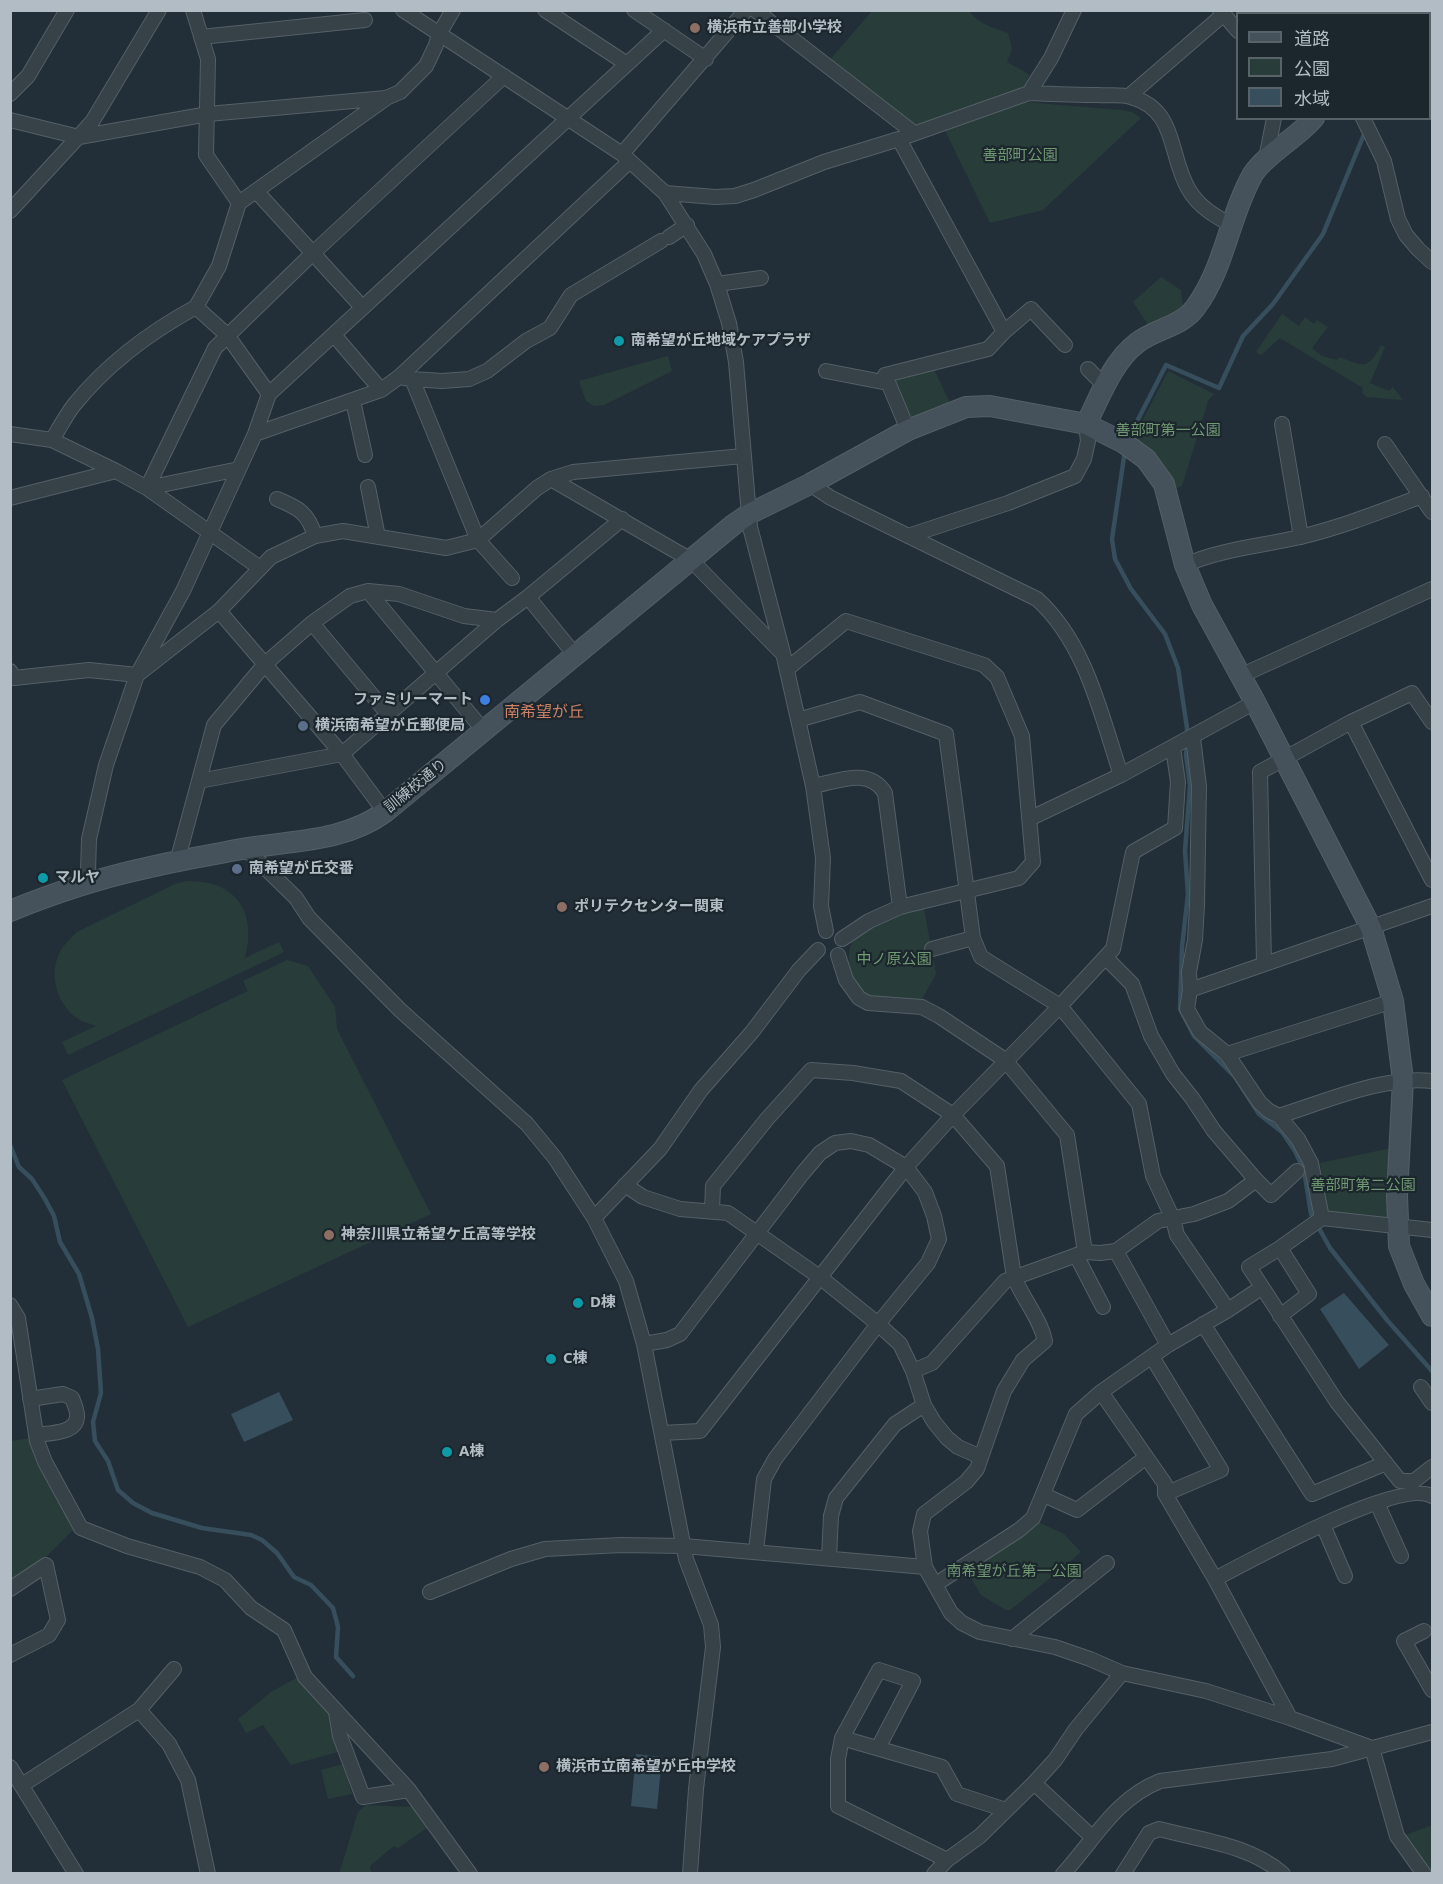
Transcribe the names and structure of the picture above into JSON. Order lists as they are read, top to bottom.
{
  "streets": {
    "street": ["訓練校通り"]
  },
  "districts": ["南希望が丘"],
  "parks": [
    "善部町公園",
    "善部町第一公園",
    "中ノ原公園",
    "善部町第二公園",
    "南希望が丘第一公園"
  ],
  "places": [
    "横浜市立善部小学校",
    "南希望が丘地域ケアプラザ",
    "ファミリーマート",
    "横浜南希望が丘郵便局",
    "南希望が丘交番",
    "マルヤ",
    "ポリテクセンター関東",
    "神奈川県立希望ケ丘高等学校",
    "D棟",
    "C棟",
    "A棟",
    "横浜市立南希望が丘中学校"
  ],
  "legend": ["道路", "公園", "水域"]
}
